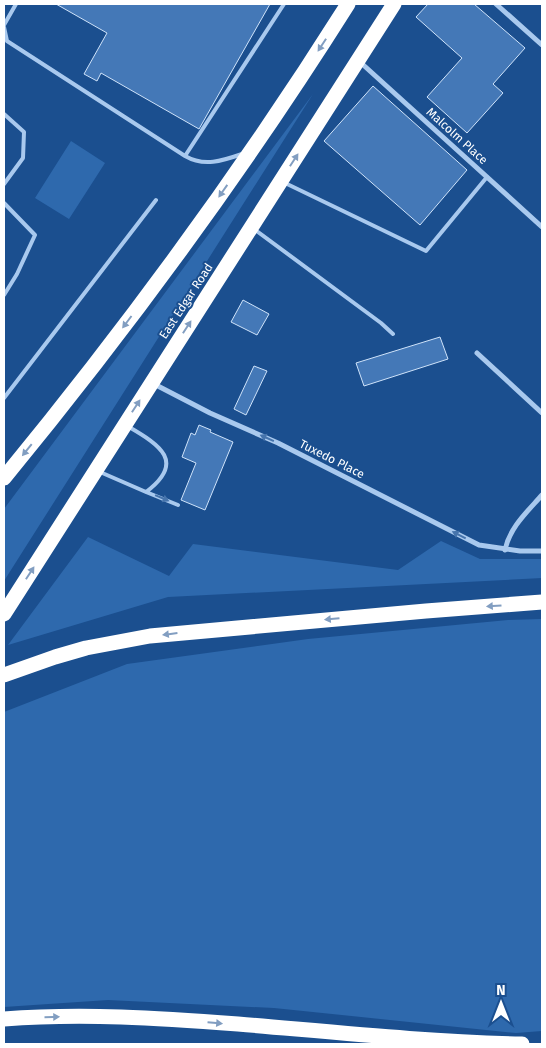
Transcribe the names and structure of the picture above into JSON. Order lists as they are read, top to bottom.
{
  "streets": {
    "highway": ["East Edgar Road"],
    "street": ["Malcolm Place", "Tuxedo Place"]
  },
  "crossings": [
    ["Malcolm Place", "East Edgar Road"],
    ["East Edgar Road", "Tuxedo Place"]
  ],
  "one_way": ["Tuxedo Place"],
  "north": "top"
}
